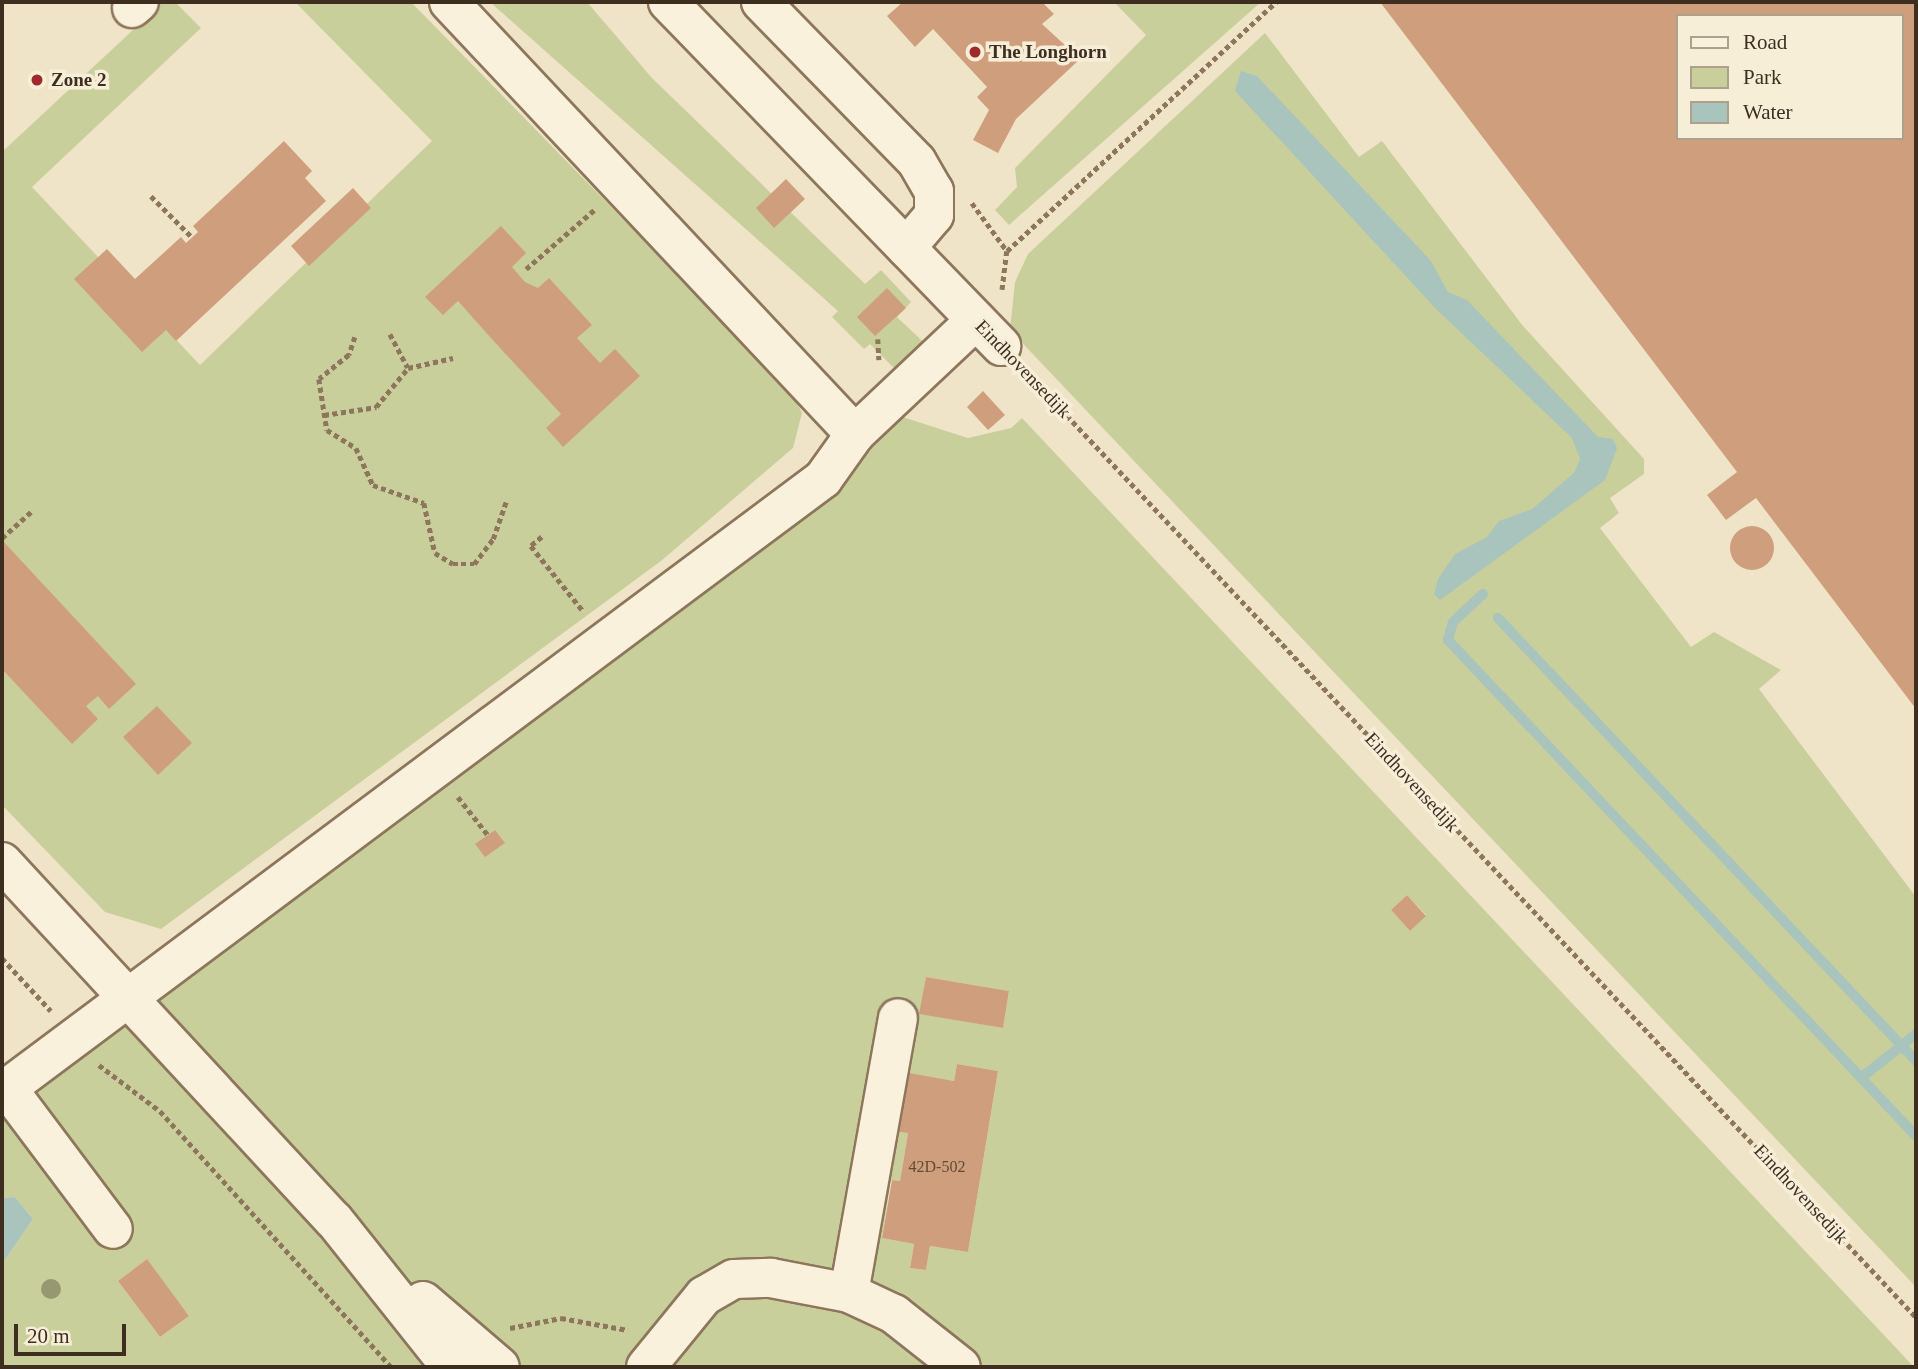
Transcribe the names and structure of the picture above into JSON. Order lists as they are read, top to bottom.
{
  "streets": {
    "street": ["Eindhovensedijk"]
  },
  "places": ["The Longhorn", "Zone 2"],
  "house_numbers": ["42D-502"],
  "legend": ["Road", "Park", "Water"],
  "scale_bar": "20 m"
}
